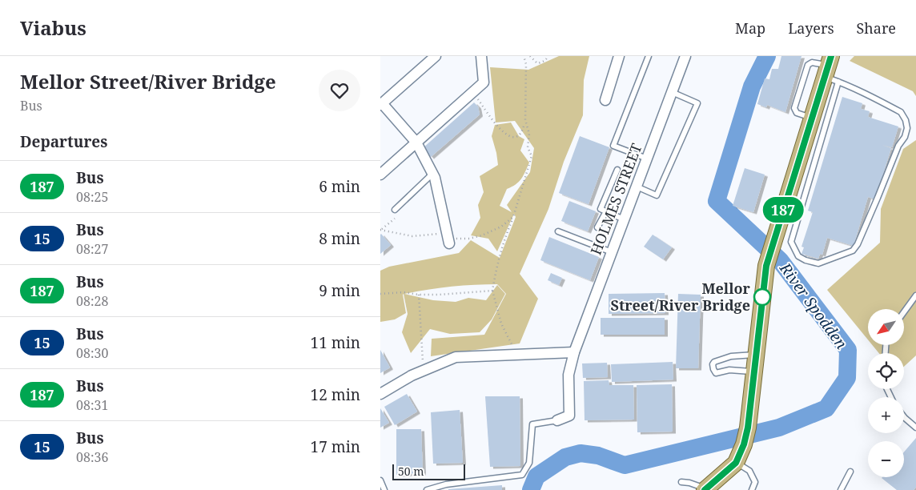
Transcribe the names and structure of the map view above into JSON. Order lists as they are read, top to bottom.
{
  "streets": {
    "street": ["HOLMES STREET"]
  },
  "water": ["River Spodden"],
  "places": ["Mellor Street/River Bridge"],
  "lines": ["bus line 187"],
  "scale_bar": "50 m",
  "north": "bottom left",
  "page": {
    "header": "Viabus",
    "nav": ["Map", "Layers", "Share"],
    "heading": [
      ["Mellor Street/River Bridge", "Bus"],
      "Departures"
    ],
    "on_map": "187",
    "list": [
      {
        "mark": "187",
        "name": "Bus",
        "note": "08:25",
        "value": "6 min"
      },
      {
        "mark": "15",
        "name": "Bus",
        "note": "08:27",
        "value": "8 min"
      },
      {
        "mark": "187",
        "name": "Bus",
        "note": "08:28",
        "value": "9 min"
      },
      {
        "mark": "15",
        "name": "Bus",
        "note": "08:30",
        "value": "11 min"
      },
      {
        "mark": "187",
        "name": "Bus",
        "note": "08:31",
        "value": "12 min"
      },
      {
        "mark": "15",
        "name": "Bus",
        "note": "08:36",
        "value": "17 min"
      }
    ],
    "map_buttons": ["+", "−"],
    "scale": "50 m"
  }
}
